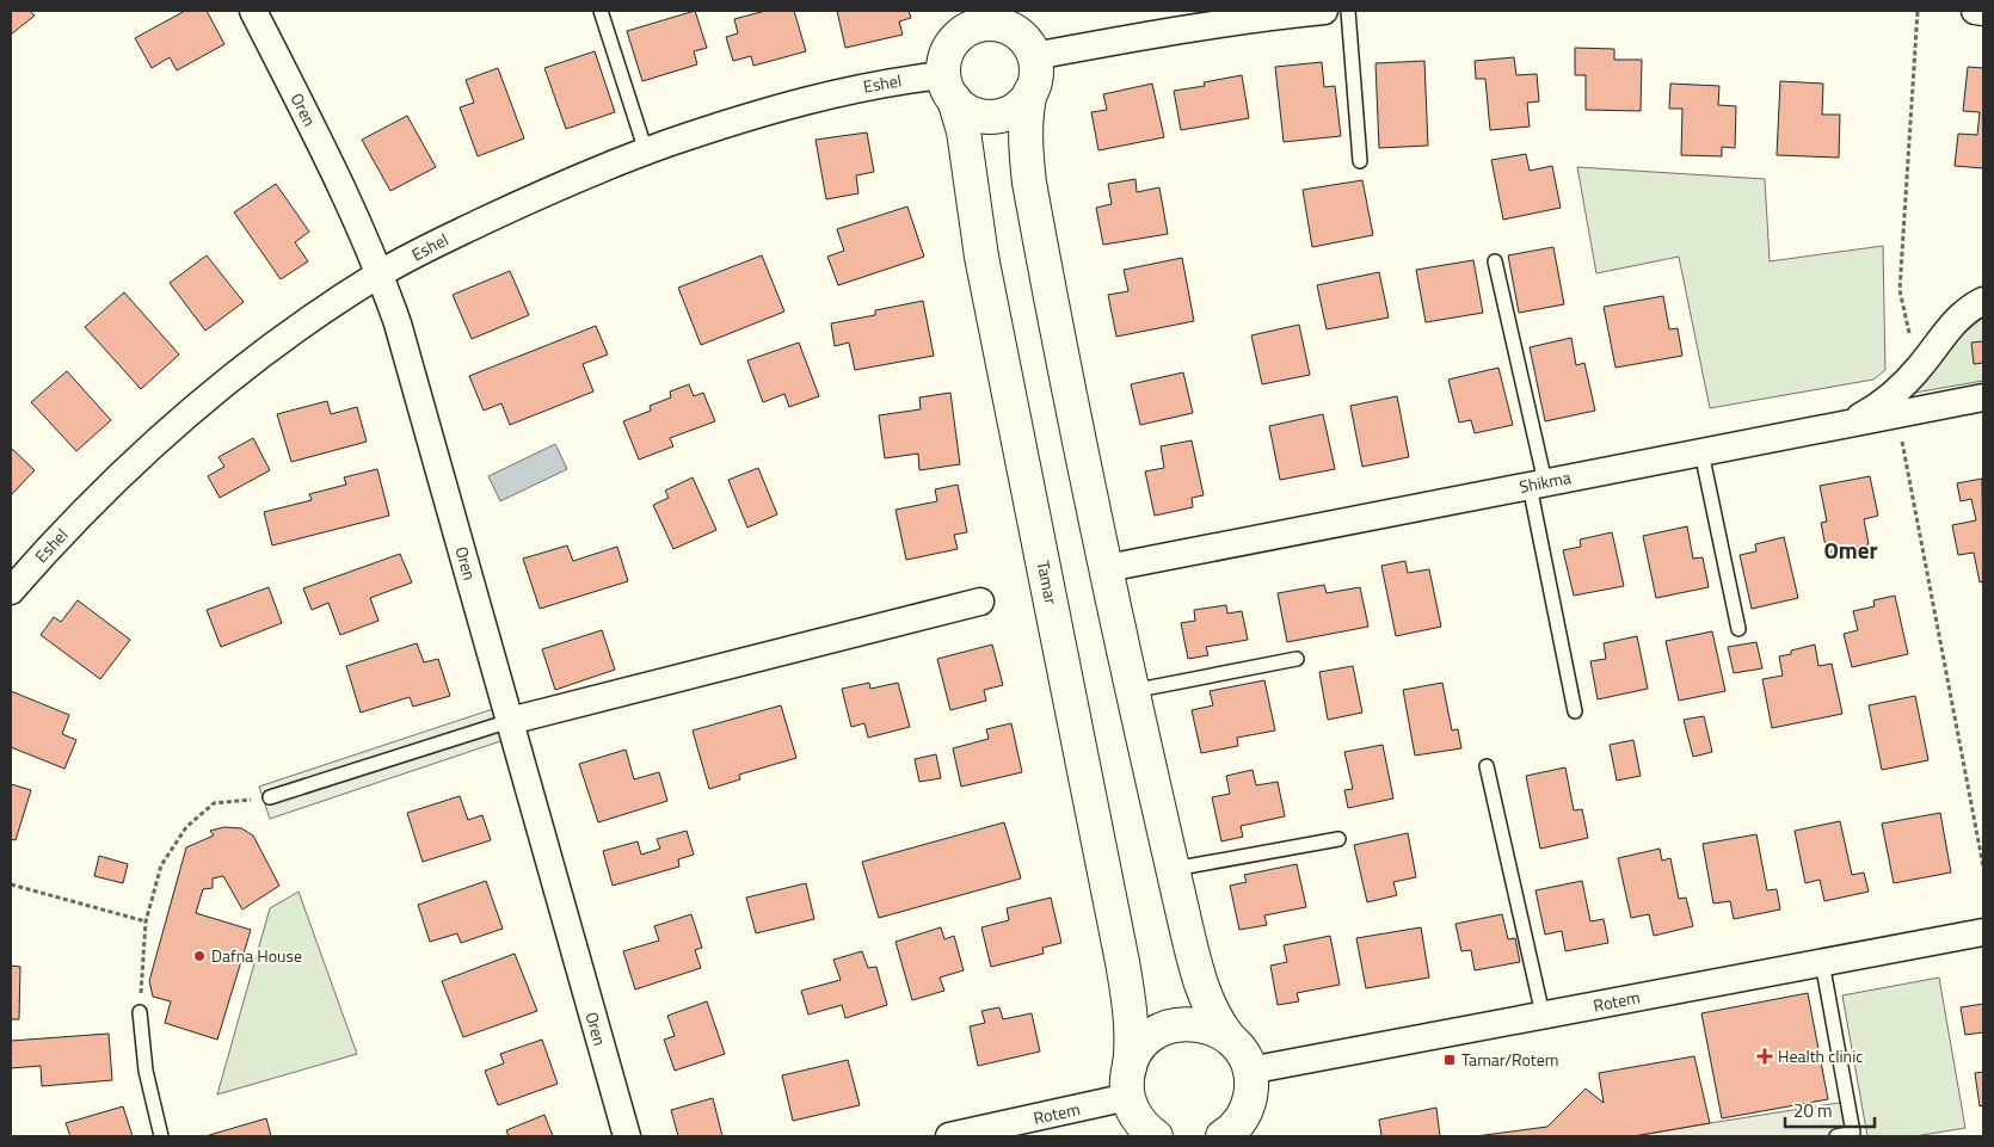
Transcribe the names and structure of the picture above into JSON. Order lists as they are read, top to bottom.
{
  "streets": {
    "street": [
      "Eshel",
      "Oren",
      "Shikma",
      "Tamar",
      "Rotem"
    ]
  },
  "crossings": [
    ["Eshel", "Oren"],
    ["Eshel", "Tamar"],
    ["Tamar", "Rotem"]
  ],
  "districts": ["Omer"],
  "places": {
    "other": ["Dafna House"],
    "health": ["Health clinic"],
    "transit": ["Tamar/Rotem"]
  },
  "scale_bar": "20 m"
}
